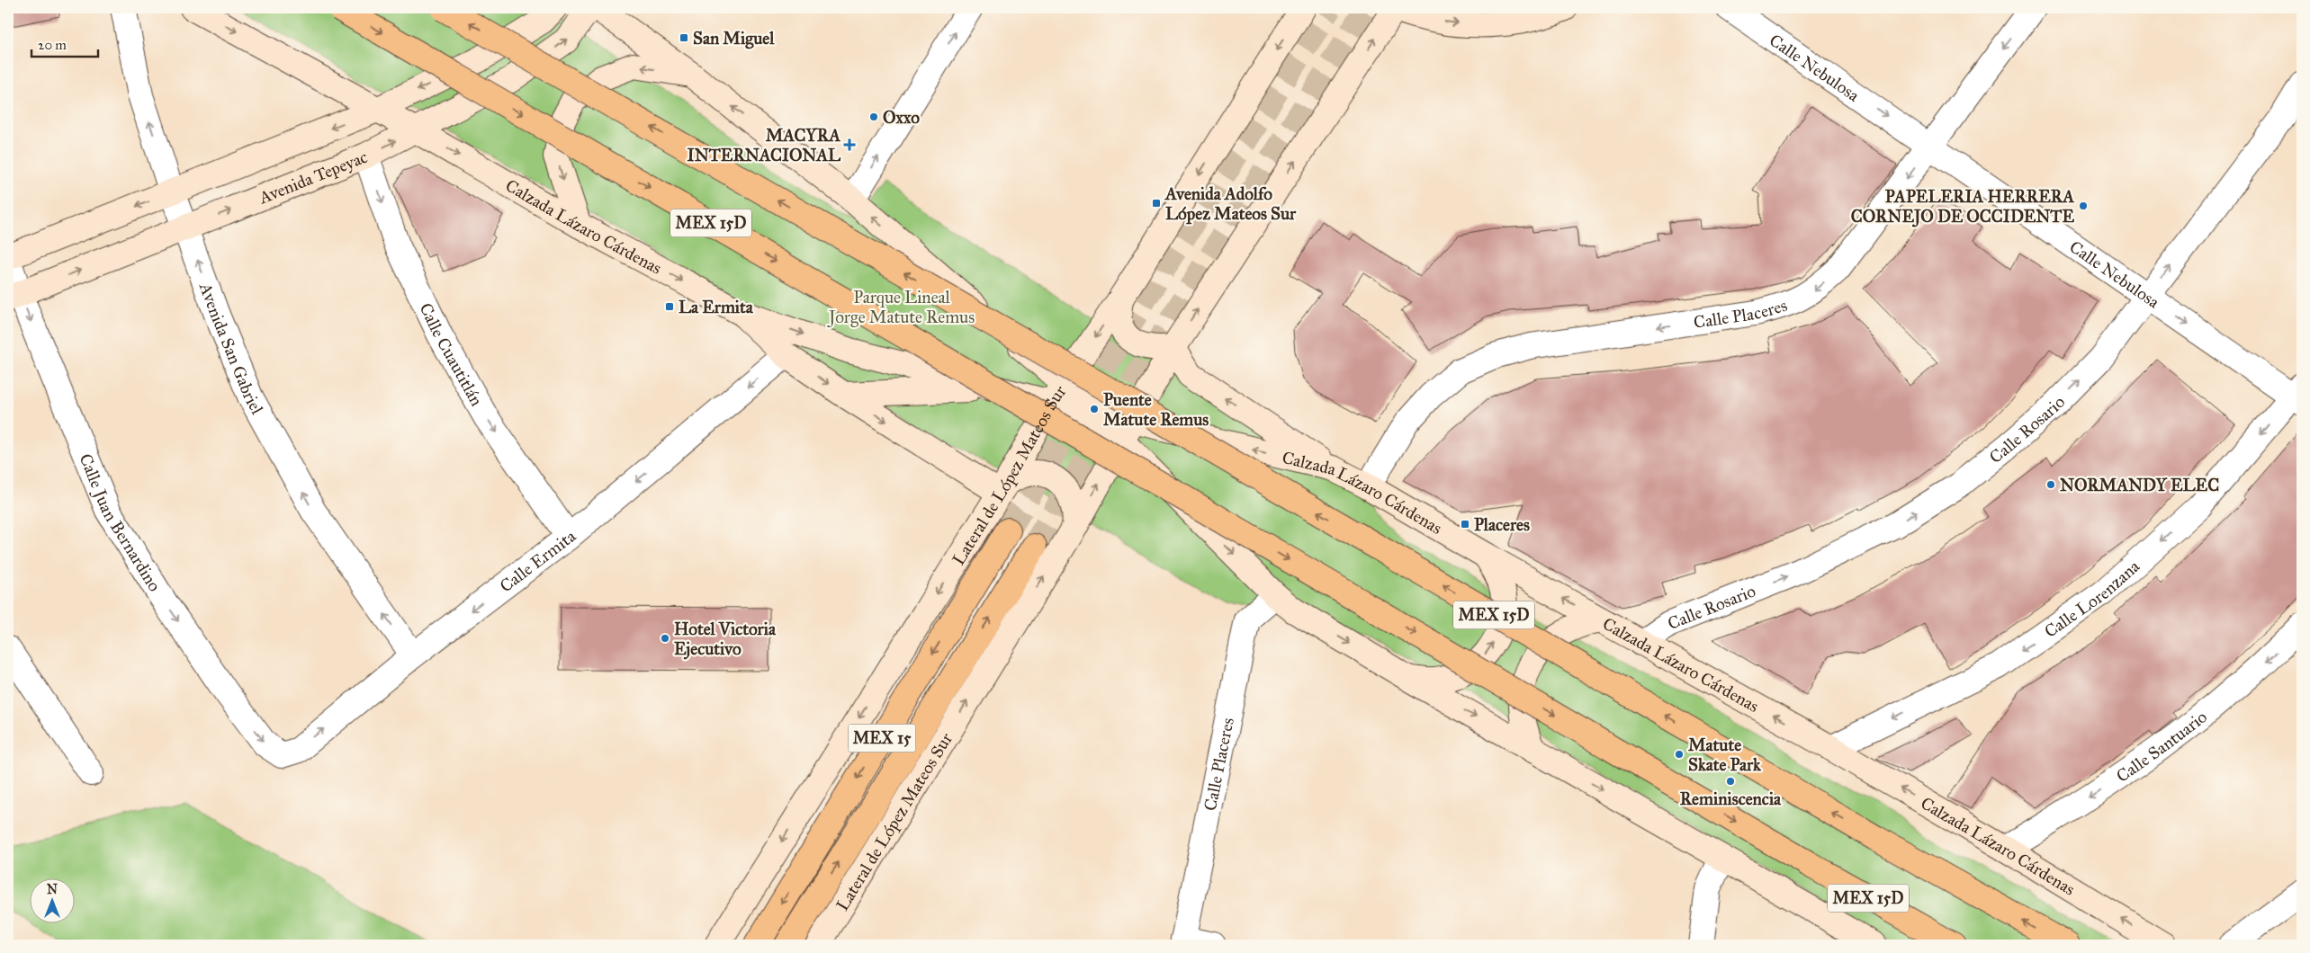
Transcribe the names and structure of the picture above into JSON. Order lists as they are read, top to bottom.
{
  "streets": {
    "main road": ["MEX 15D", "Calzada Lázaro Cárdenas", "MEX 15"],
    "street": [
      "Calle Nebulosa",
      "Avenida Tepeyac",
      "Calle Placeres",
      "Avenida San Gabriel",
      "Calle Cuautitlán",
      "Calle Rosario",
      "Lateral de López Mateos Sur",
      "Calle Juan Bernardino",
      "Calle Ermita",
      "Calle Lorenzana",
      "Calle Santuario"
    ]
  },
  "crossings": [
    ["Calle Nebulosa", "Calle Placeres"],
    ["Calle Nebulosa", "Calle Rosario"],
    ["Calle Nebulosa", "Calle Lorenzana"],
    ["Avenida Tepeyac", "Calzada Lázaro Cárdenas"],
    ["Avenida Tepeyac", "Avenida San Gabriel"],
    ["Avenida Tepeyac", "Calle Cuautitlán"],
    ["Avenida Tepeyac", "Calle Juan Bernardino"],
    ["Calzada Lázaro Cárdenas", "Calle Placeres"],
    ["Calzada Lázaro Cárdenas", "Calle Rosario"],
    ["Calzada Lázaro Cárdenas", "Lateral de López Mateos Sur"],
    ["Calzada Lázaro Cárdenas", "Calle Lorenzana"],
    ["Calzada Lázaro Cárdenas", "Calle Santuario"],
    ["Avenida San Gabriel", "Calle Ermita"],
    ["Calle Cuautitlán", "Calle Ermita"],
    ["Calle Juan Bernardino", "Calle Ermita"]
  ],
  "one_way": [
    "Calle Nebulosa",
    "Calle Placeres",
    "Avenida San Gabriel",
    "Calle Cuautitlán",
    "Calle Rosario",
    "Calle Juan Bernardino",
    "Calle Lorenzana",
    "Calle Santuario"
  ],
  "parks": ["Parque Lineal Jorge Matute Remus"],
  "places": {
    "transit": [
      "San Miguel",
      "Avenida Adolfo López Mateos Sur",
      "La Ermita",
      "Placeres"
    ],
    "other": [
      "Oxxo",
      "PAPELERIA HERRERA CORNEJO DE OCCIDENTE",
      "Puente Matute Remus",
      "NORMANDY ELEC",
      "Hotel Victoria Ejecutivo",
      "Matute Skate Park",
      "Reminiscencia"
    ],
    "health": ["MACYRA INTERNACIONAL"]
  },
  "scale_bar": "20 m",
  "north": "top"
}
